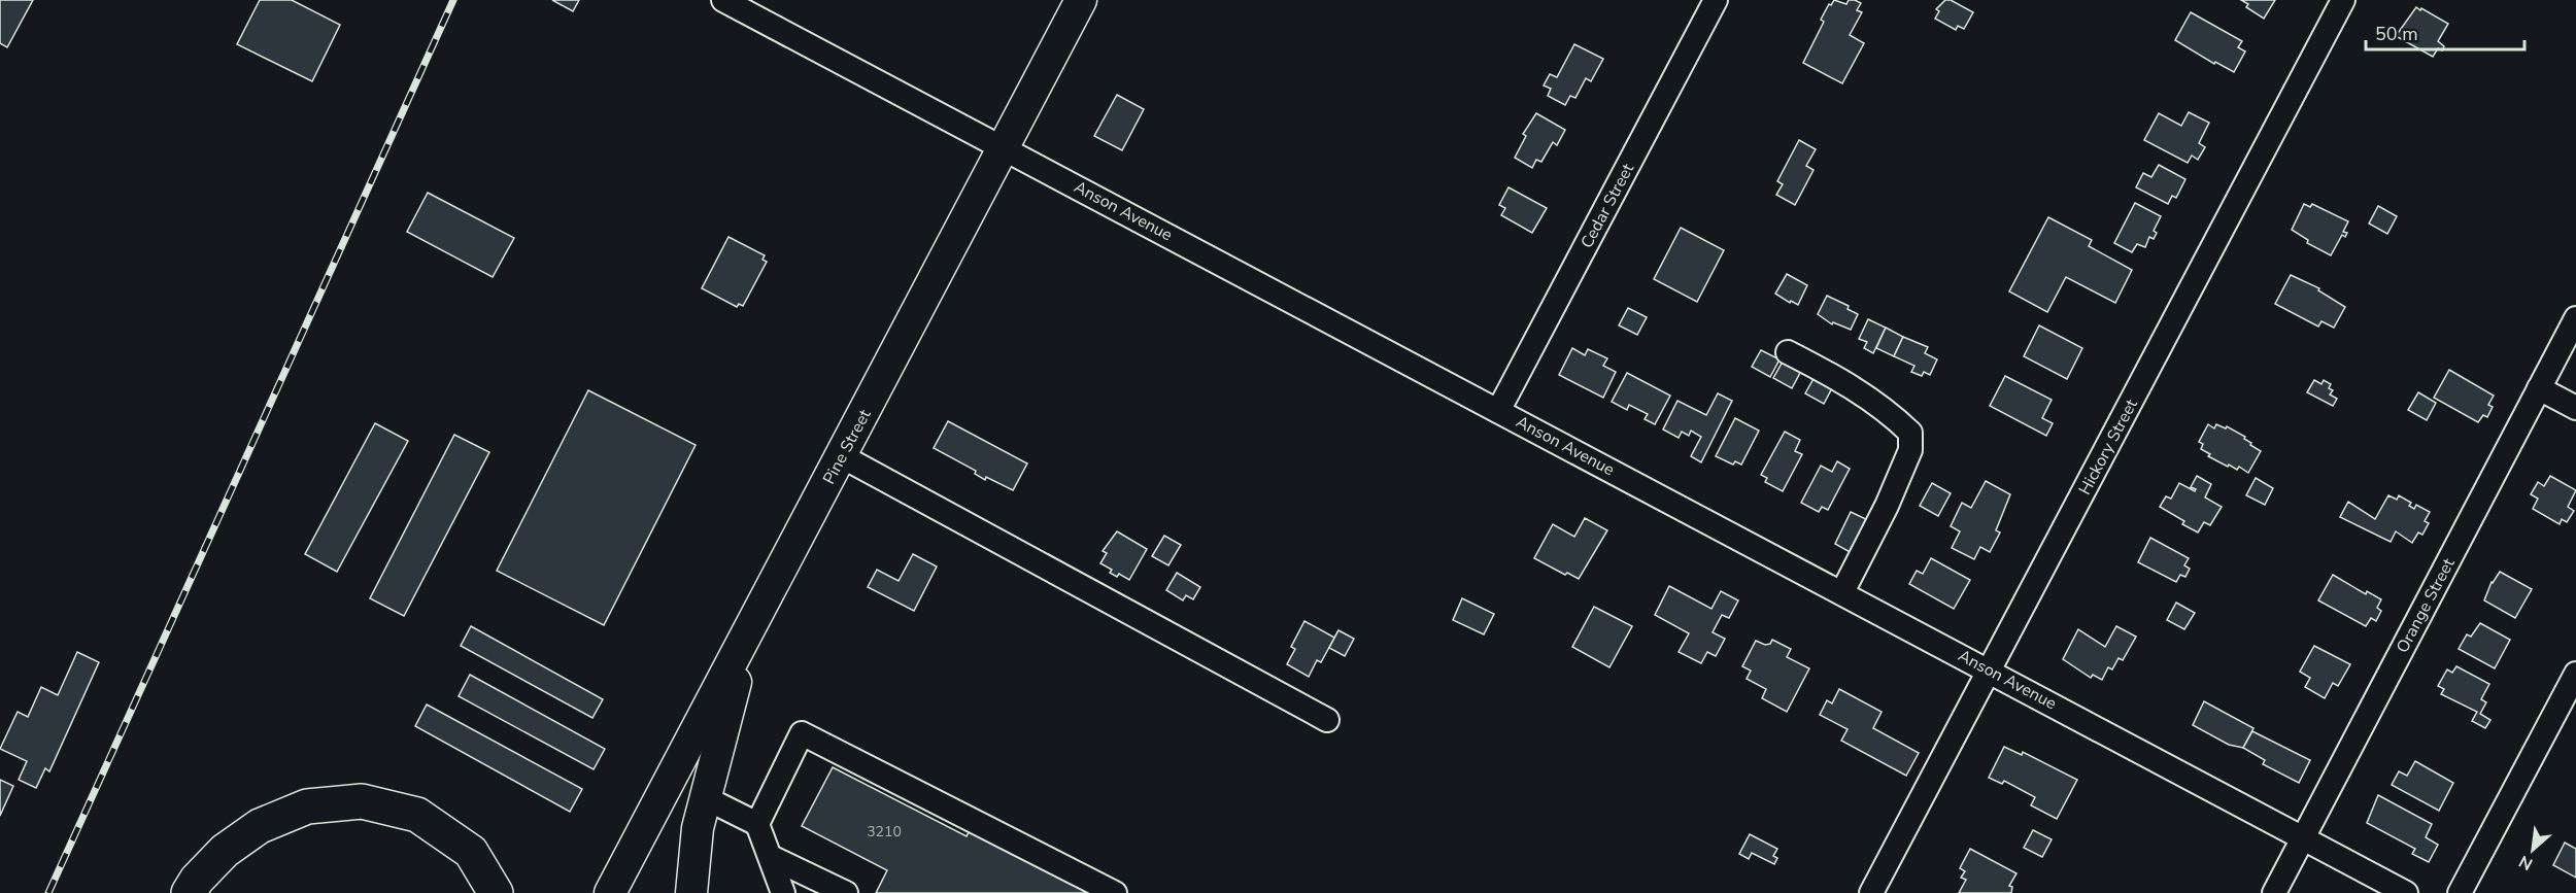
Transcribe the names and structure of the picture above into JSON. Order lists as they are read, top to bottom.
{
  "streets": {
    "main road": ["Pine Street"],
    "street": [
      "Cedar Street",
      "Anson Avenue",
      "Hickory Street",
      "Orange Street"
    ]
  },
  "crossings": [
    ["Cedar Street", "Anson Avenue"],
    ["Anson Avenue", "Pine Street"],
    ["Anson Avenue", "Hickory Street"],
    ["Anson Avenue", "Orange Street"]
  ],
  "house_numbers": ["3210"],
  "scale_bar": "50 m",
  "north": "bottom left"
}
